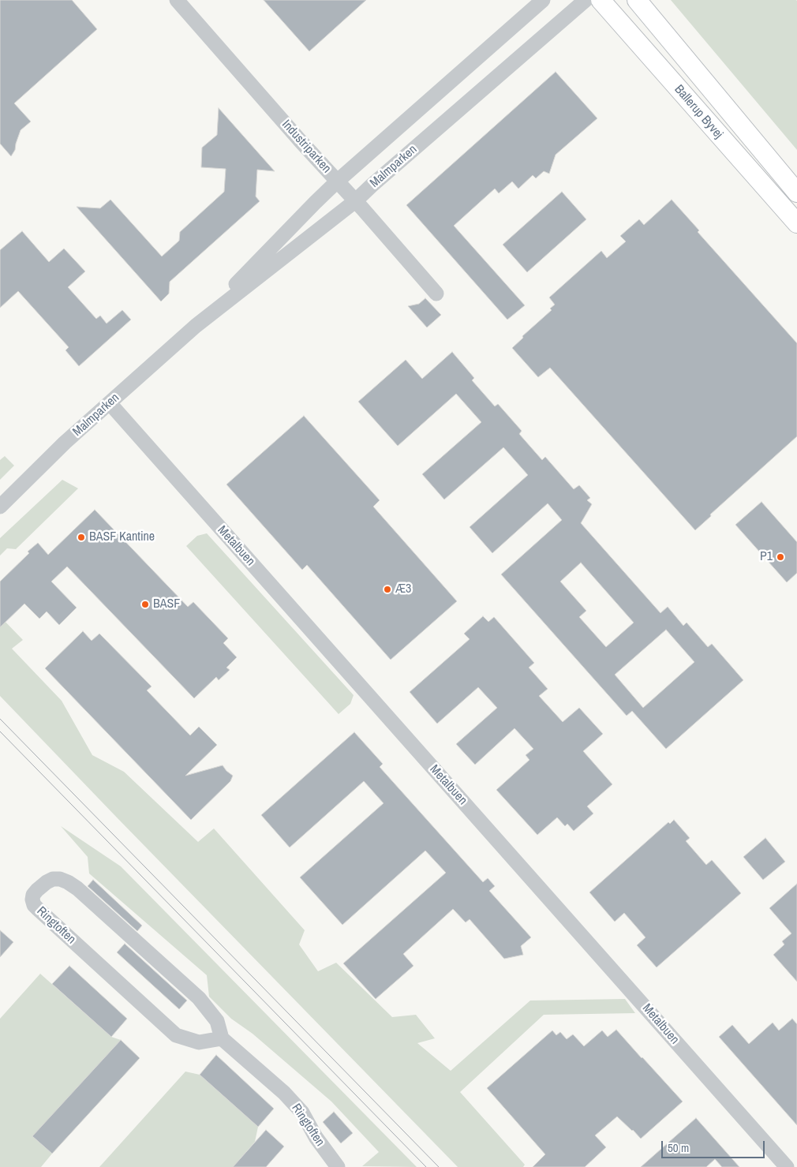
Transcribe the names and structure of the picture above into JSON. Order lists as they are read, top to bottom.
{
  "streets": {
    "main road": ["Ballerup Byvej"],
    "street": [
      "Industriparken",
      "Malmparken",
      "Metalbuen",
      "Ringtoften"
    ]
  },
  "crossings": [
    ["Industriparken", "Malmparken"],
    ["Malmparken", "Metalbuen"]
  ],
  "places": [
    "BASF Kantine",
    "P1",
    "Æ3",
    "BASF"
  ],
  "scale_bar": "50 m"
}
